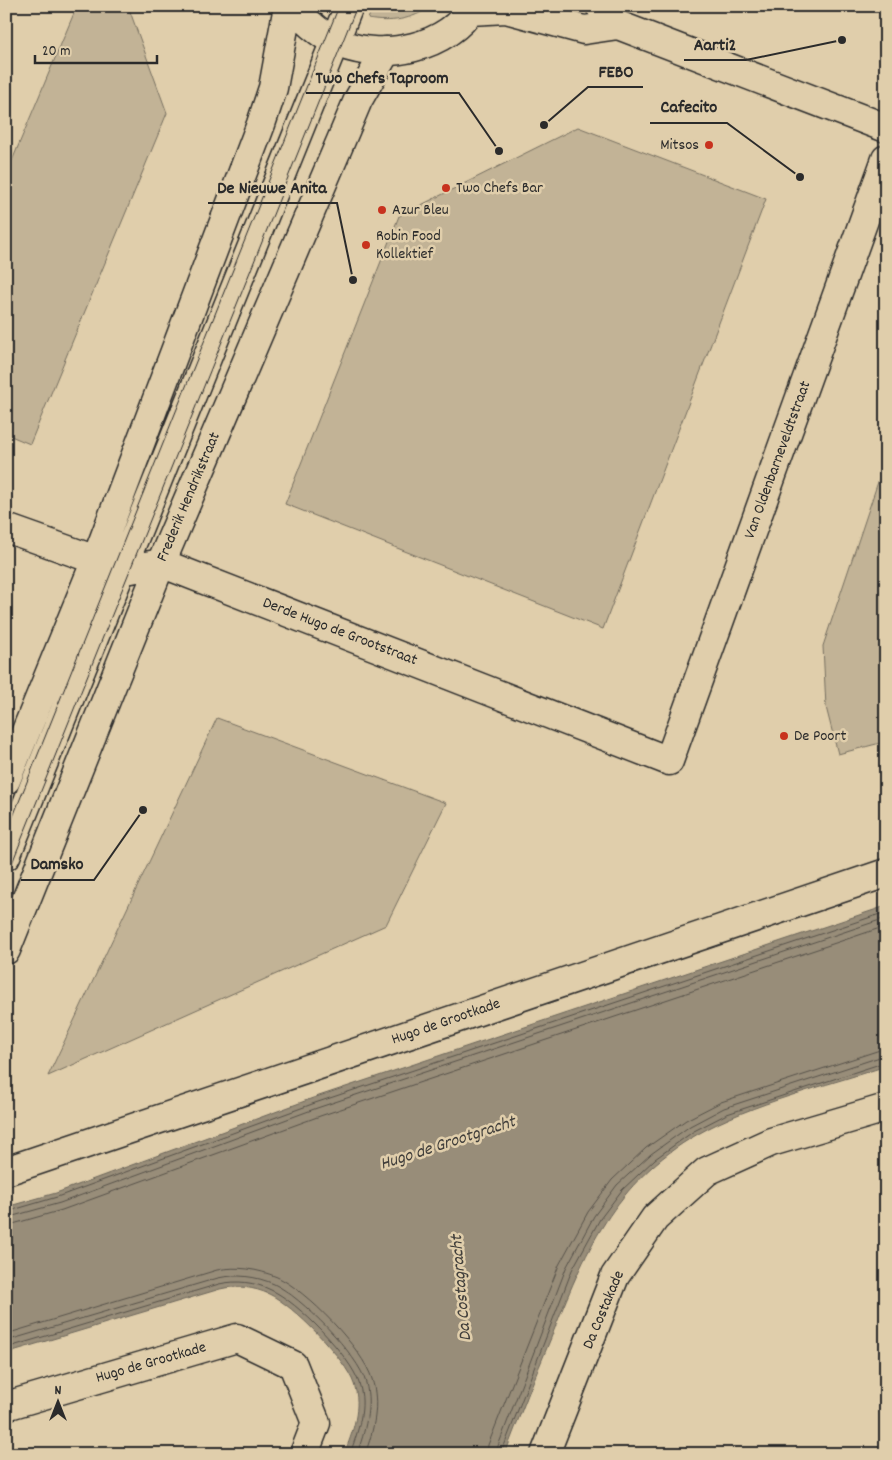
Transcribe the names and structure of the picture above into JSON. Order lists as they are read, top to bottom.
{
  "streets": {
    "street": [
      "Van Oldenbarneveldtstraat",
      "Frederik Hendrikstraat",
      "Derde Hugo de Grootstraat",
      "Hugo de Grootkade",
      "Da Costakade"
    ]
  },
  "crossings": [
    ["Van Oldenbarneveldtstraat", "Derde Hugo de Grootstraat"],
    ["Frederik Hendrikstraat", "Derde Hugo de Grootstraat"]
  ],
  "water": ["Hugo de Grootgracht", "Da Costagracht"],
  "places": [
    "Aarti2",
    "FEBO",
    "Mitsos",
    "Two Chefs Taproom",
    "Cafecito",
    "Two Chefs Bar",
    "Azur Bleu",
    "Robin Food Kollektief",
    "De Nieuwe Anita",
    "De Poort",
    "Damsko"
  ],
  "scale_bar": "20 m",
  "north": "top"
}
